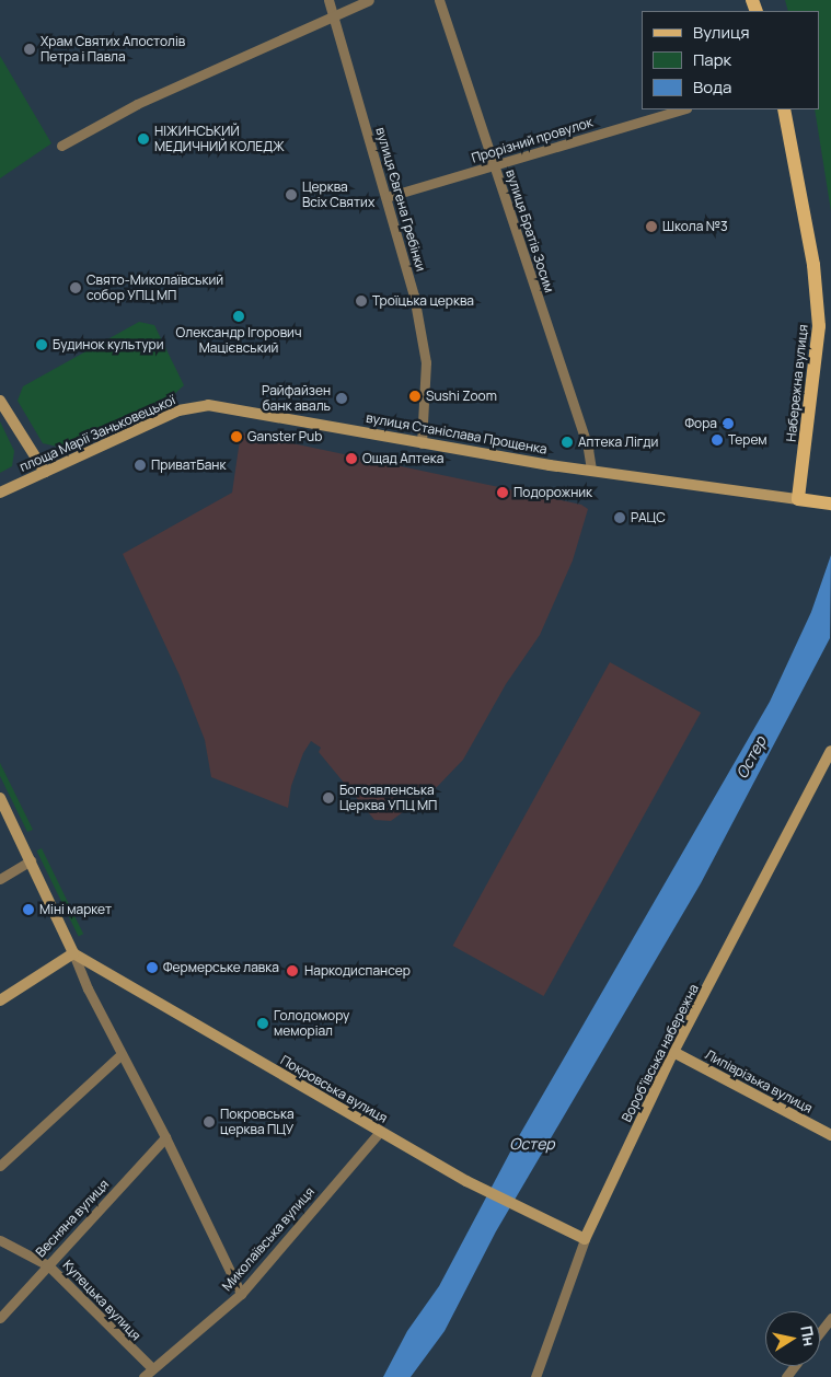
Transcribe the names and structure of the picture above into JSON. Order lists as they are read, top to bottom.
{
  "streets": {
    "main road": ["Набережна вулиця", "вулиця Станіслава Прощенка"],
    "street": [
      "Прорізний провулок",
      "вулиця Євгена Гребінки",
      "вулиця Братів Зосим",
      "площа Марії Заньковецької",
      "Воробʼївська набережна",
      "Липіврізька вулиця",
      "Покровська вулиця",
      "Весняна вулиця",
      "Миколаївська вулиця",
      "Купецька вулиця"
    ]
  },
  "crossings": [
    ["Прорізний провулок", "вулиця Євгена Гребінки"],
    ["Прорізний провулок", "вулиця Братів Зосим"],
    ["вулиця Євгена Гребінки", "вулиця Станіслава Прощенка"],
    ["вулиця Братів Зосим", "вулиця Станіслава Прощенка"],
    ["Набережна вулиця", "вулиця Станіслава Прощенка"],
    ["площа Марії Заньковецької", "вулиця Станіслава Прощенка"],
    ["Воробʼївська набережна", "Липіврізька вулиця"],
    ["Воробʼївська набережна", "Покровська вулиця"],
    ["Покровська вулиця", "Миколаївська вулиця"],
    ["Весняна вулиця", "Купецька вулиця"],
    ["Миколаївська вулиця", "Купецька вулиця"]
  ],
  "water": ["Остер"],
  "places": [
    "Храм Святих Апостолів Петра і Павла",
    "НІЖИНСЬКИЙ МЕДИЧНИЙ КОЛЕДЖ",
    "Церква Всіх Святих",
    "Школа №3",
    "Свято-Миколаївський собор УПЦ МП",
    "Троїцька церква",
    "Олександр Ігорович Мацієвський",
    "Будинок культури",
    "Sushi Zoom",
    "Райфайзен банк аваль",
    "Фора",
    "Ganster Pub",
    "Терем",
    "Аптека Лігди",
    "Ощад Аптека",
    "ПриватБанк",
    "Подорожник",
    "РАЦС",
    "Богоявленська Церква УПЦ МП",
    "Міні маркет",
    "Фермерське лавка",
    "Наркодиспансер",
    "Голодомору меморіал",
    "Покровська церква ПЦУ"
  ],
  "legend": ["Вулиця", "Парк", "Вода"],
  "north": "right"
}
